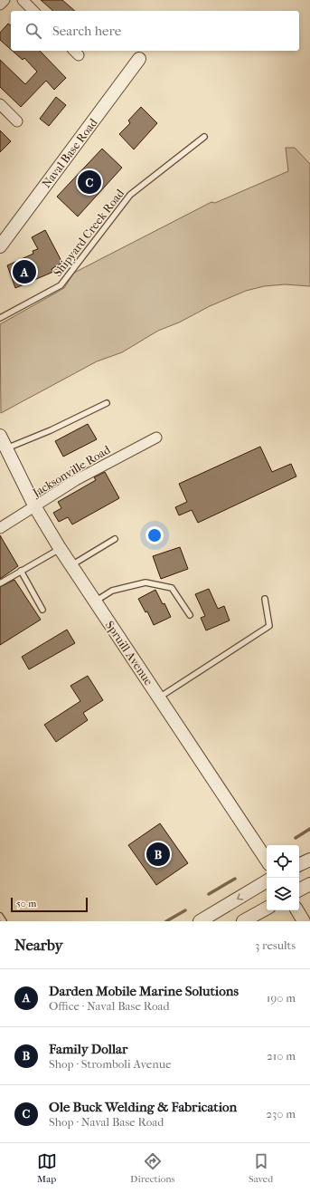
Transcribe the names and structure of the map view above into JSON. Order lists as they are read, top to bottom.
{
  "streets": {
    "street": ["Naval Base Road", "Jacksonville Road", "Spruill Avenue"],
    "lane": ["Shipyard Creek Road"]
  },
  "crossings": [
    ["Jacksonville Road", "Spruill Avenue"]
  ],
  "scale_bar": "50 m",
  "page": {
    "search": "Search here",
    "pins": ["C", "A", "B"],
    "scale": "50 m",
    "heading": ["Nearby", "3 results"],
    "list": [
      {
        "mark": "A",
        "name": "Darden Mobile Marine Solutions",
        "note": "Office · Naval Base Road",
        "value": "190 m"
      },
      {
        "mark": "B",
        "name": "Family Dollar",
        "note": "Shop · Stromboli Avenue",
        "value": "210 m"
      },
      {
        "mark": "C",
        "name": "Ole Buck Welding & Fabrication",
        "note": "Shop · Naval Base Road",
        "value": "230 m"
      }
    ],
    "nav": ["Map", "Directions", "Saved"]
  }
}
